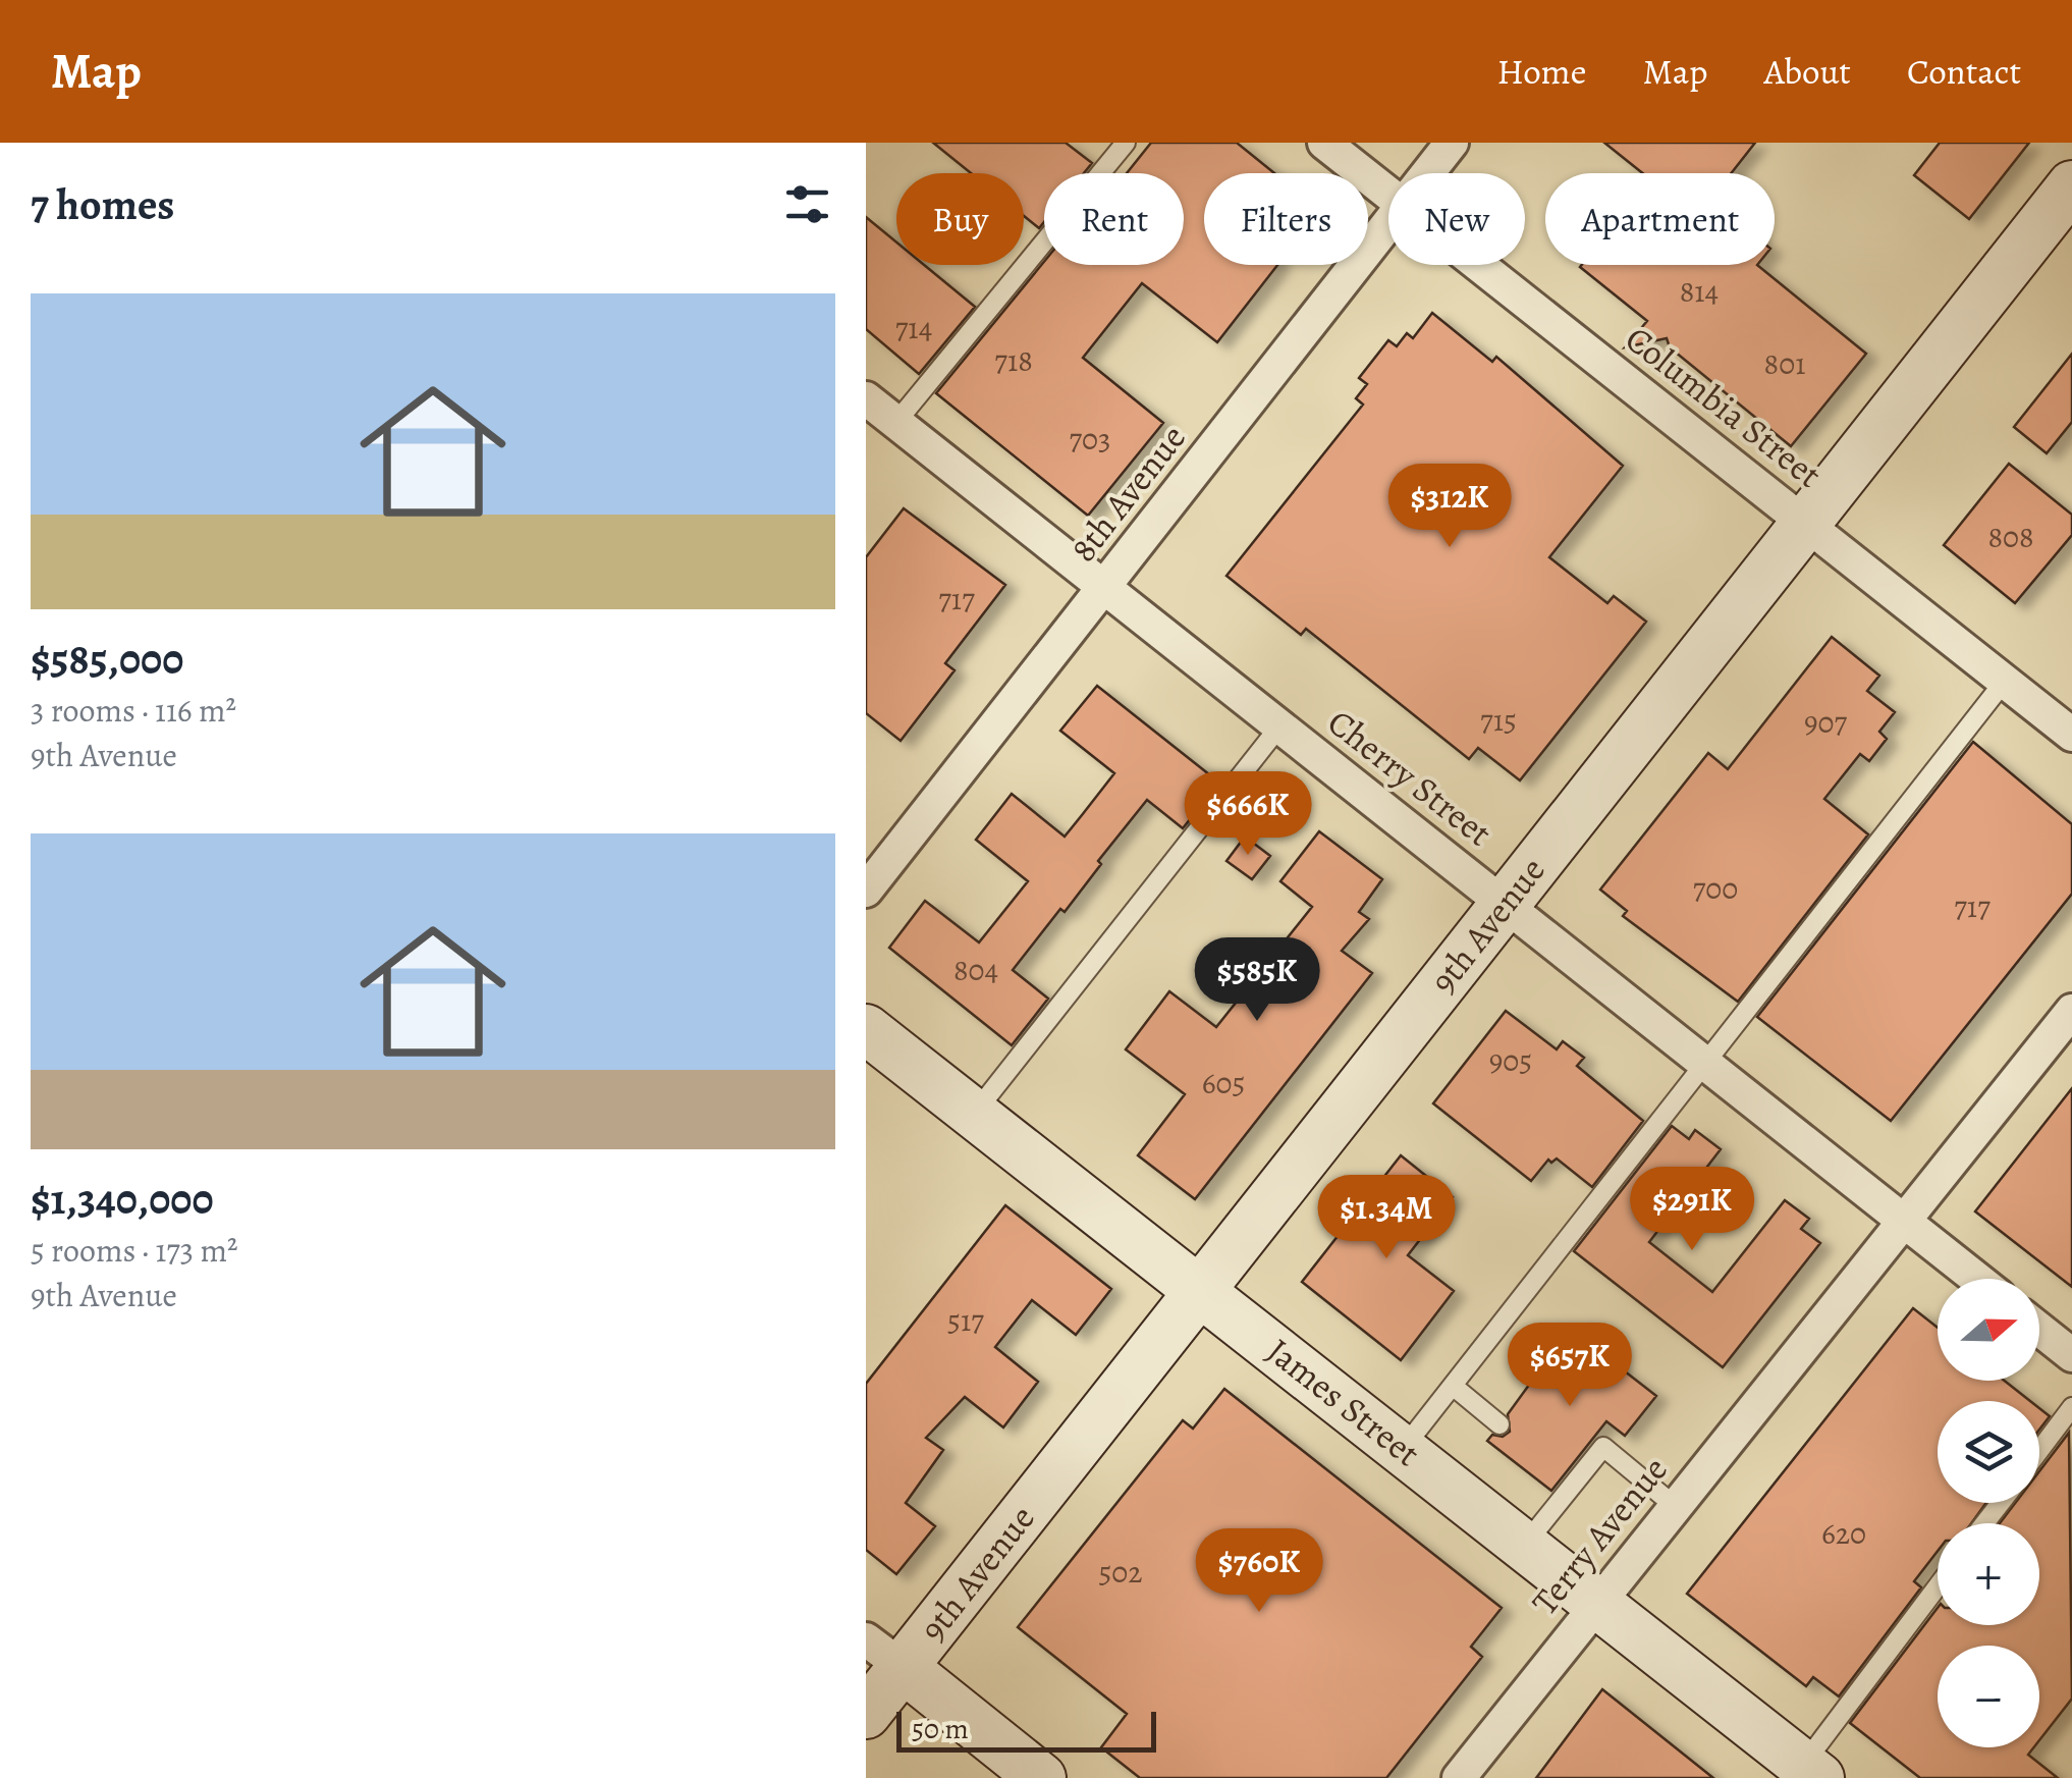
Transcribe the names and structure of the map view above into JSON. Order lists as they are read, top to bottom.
{
  "streets": {
    "street": [
      "Columbia Street",
      "8th Avenue",
      "Cherry Street",
      "9th Avenue",
      "James Street",
      "Terry Avenue"
    ]
  },
  "crossings": [
    ["Columbia Street", "9th Avenue"],
    ["8th Avenue", "Cherry Street"],
    ["Cherry Street", "9th Avenue"],
    ["Cherry Street", "Terry Avenue"],
    ["9th Avenue", "James Street"],
    ["James Street", "Terry Avenue"]
  ],
  "house_numbers": [
    "814",
    "714",
    "718",
    "801",
    "703",
    "808",
    "717",
    "715",
    "907",
    "700",
    "717",
    "804",
    "905",
    "605",
    "517",
    "620",
    "502"
  ],
  "scale_bar": "50 m",
  "north": "right",
  "page": {
    "header": "Map",
    "nav": [
      "Home",
      "Map",
      "About",
      "Contact"
    ],
    "heading": "7 homes",
    "chip": [
      "Buy",
      "Rent",
      "Filters",
      "New",
      "Apartment"
    ],
    "list": [
      {
        "name": "$585,000",
        "note": "3 rooms · 116 m² · 9th Avenue"
      },
      {
        "name": "$1,340,000",
        "note": "5 rooms · 173 m² · 9th Avenue"
      }
    ],
    "price": [
      "$312K",
      "$666K",
      "$585K",
      "$291K",
      "$1.34M",
      "$657K",
      "$760K"
    ],
    "map_buttons": ["+", "−"],
    "scale": "50 m"
  }
}
